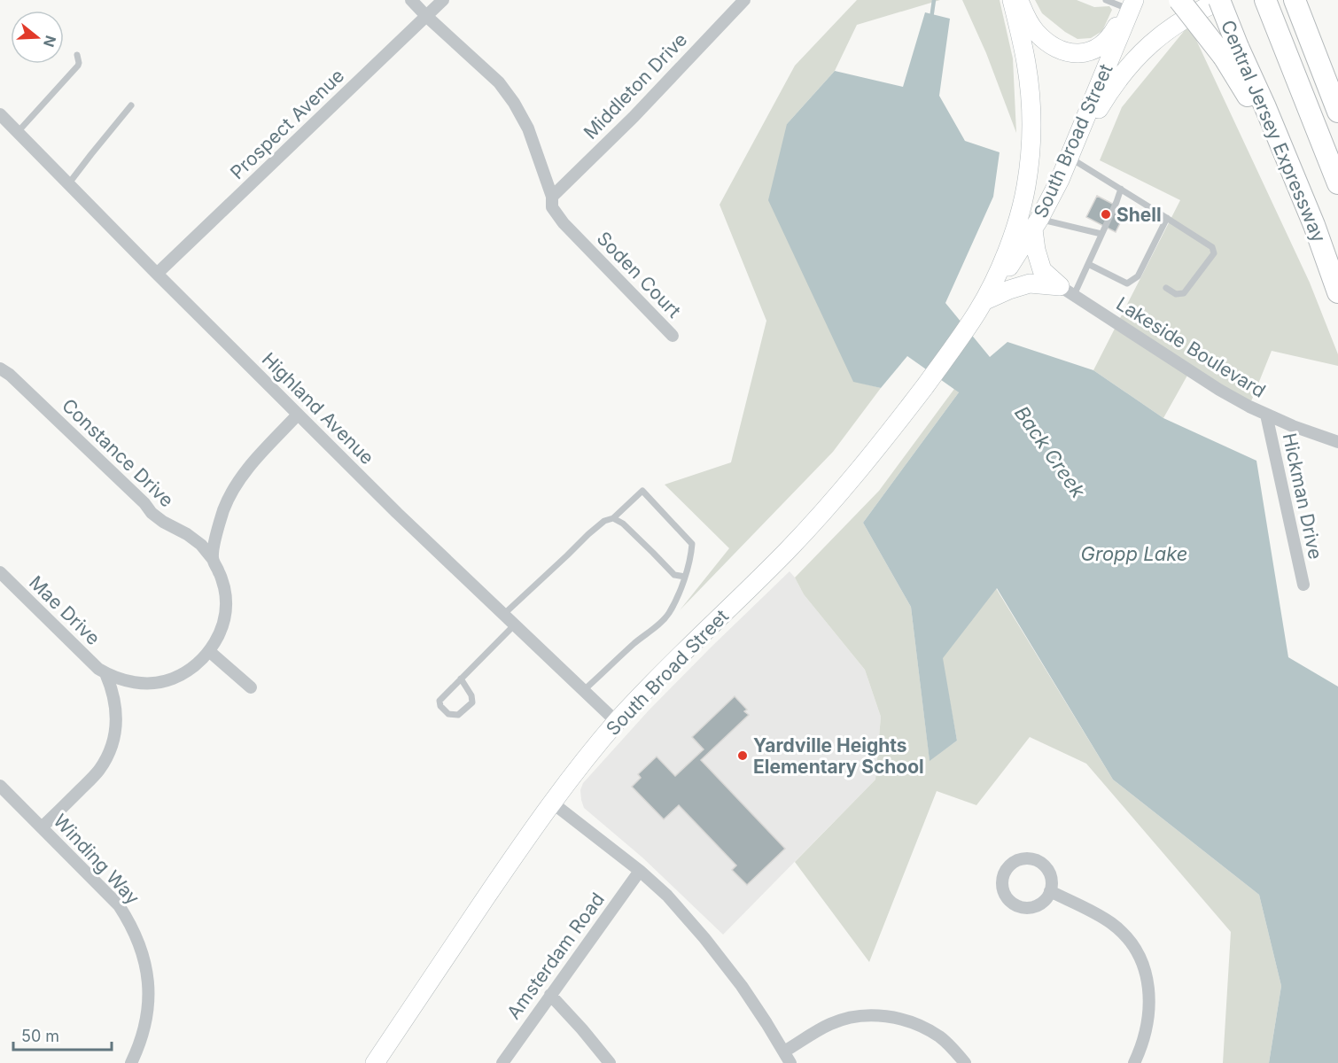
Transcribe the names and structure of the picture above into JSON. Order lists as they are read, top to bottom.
{
  "streets": {
    "highway": ["Central Jersey Expressway"],
    "main road": ["South Broad Street"],
    "street": [
      "Middleton Drive",
      "Prospect Avenue",
      "Soden Court",
      "Lakeside Boulevard",
      "Highland Avenue",
      "Constance Drive",
      "Hickman Drive",
      "Mae Drive",
      "Winding Way",
      "Amsterdam Road"
    ]
  },
  "crossings": [
    ["Middleton Drive", "Soden Court"],
    ["Prospect Avenue", "Soden Court"],
    ["Prospect Avenue", "Highland Avenue"],
    ["South Broad Street", "Highland Avenue"],
    ["Lakeside Boulevard", "Hickman Drive"]
  ],
  "water": ["Back Creek", "Gropp Lake"],
  "places": ["Shell", "Yardville Heights Elementary School"],
  "scale_bar": "50 m",
  "north": "right"
}
